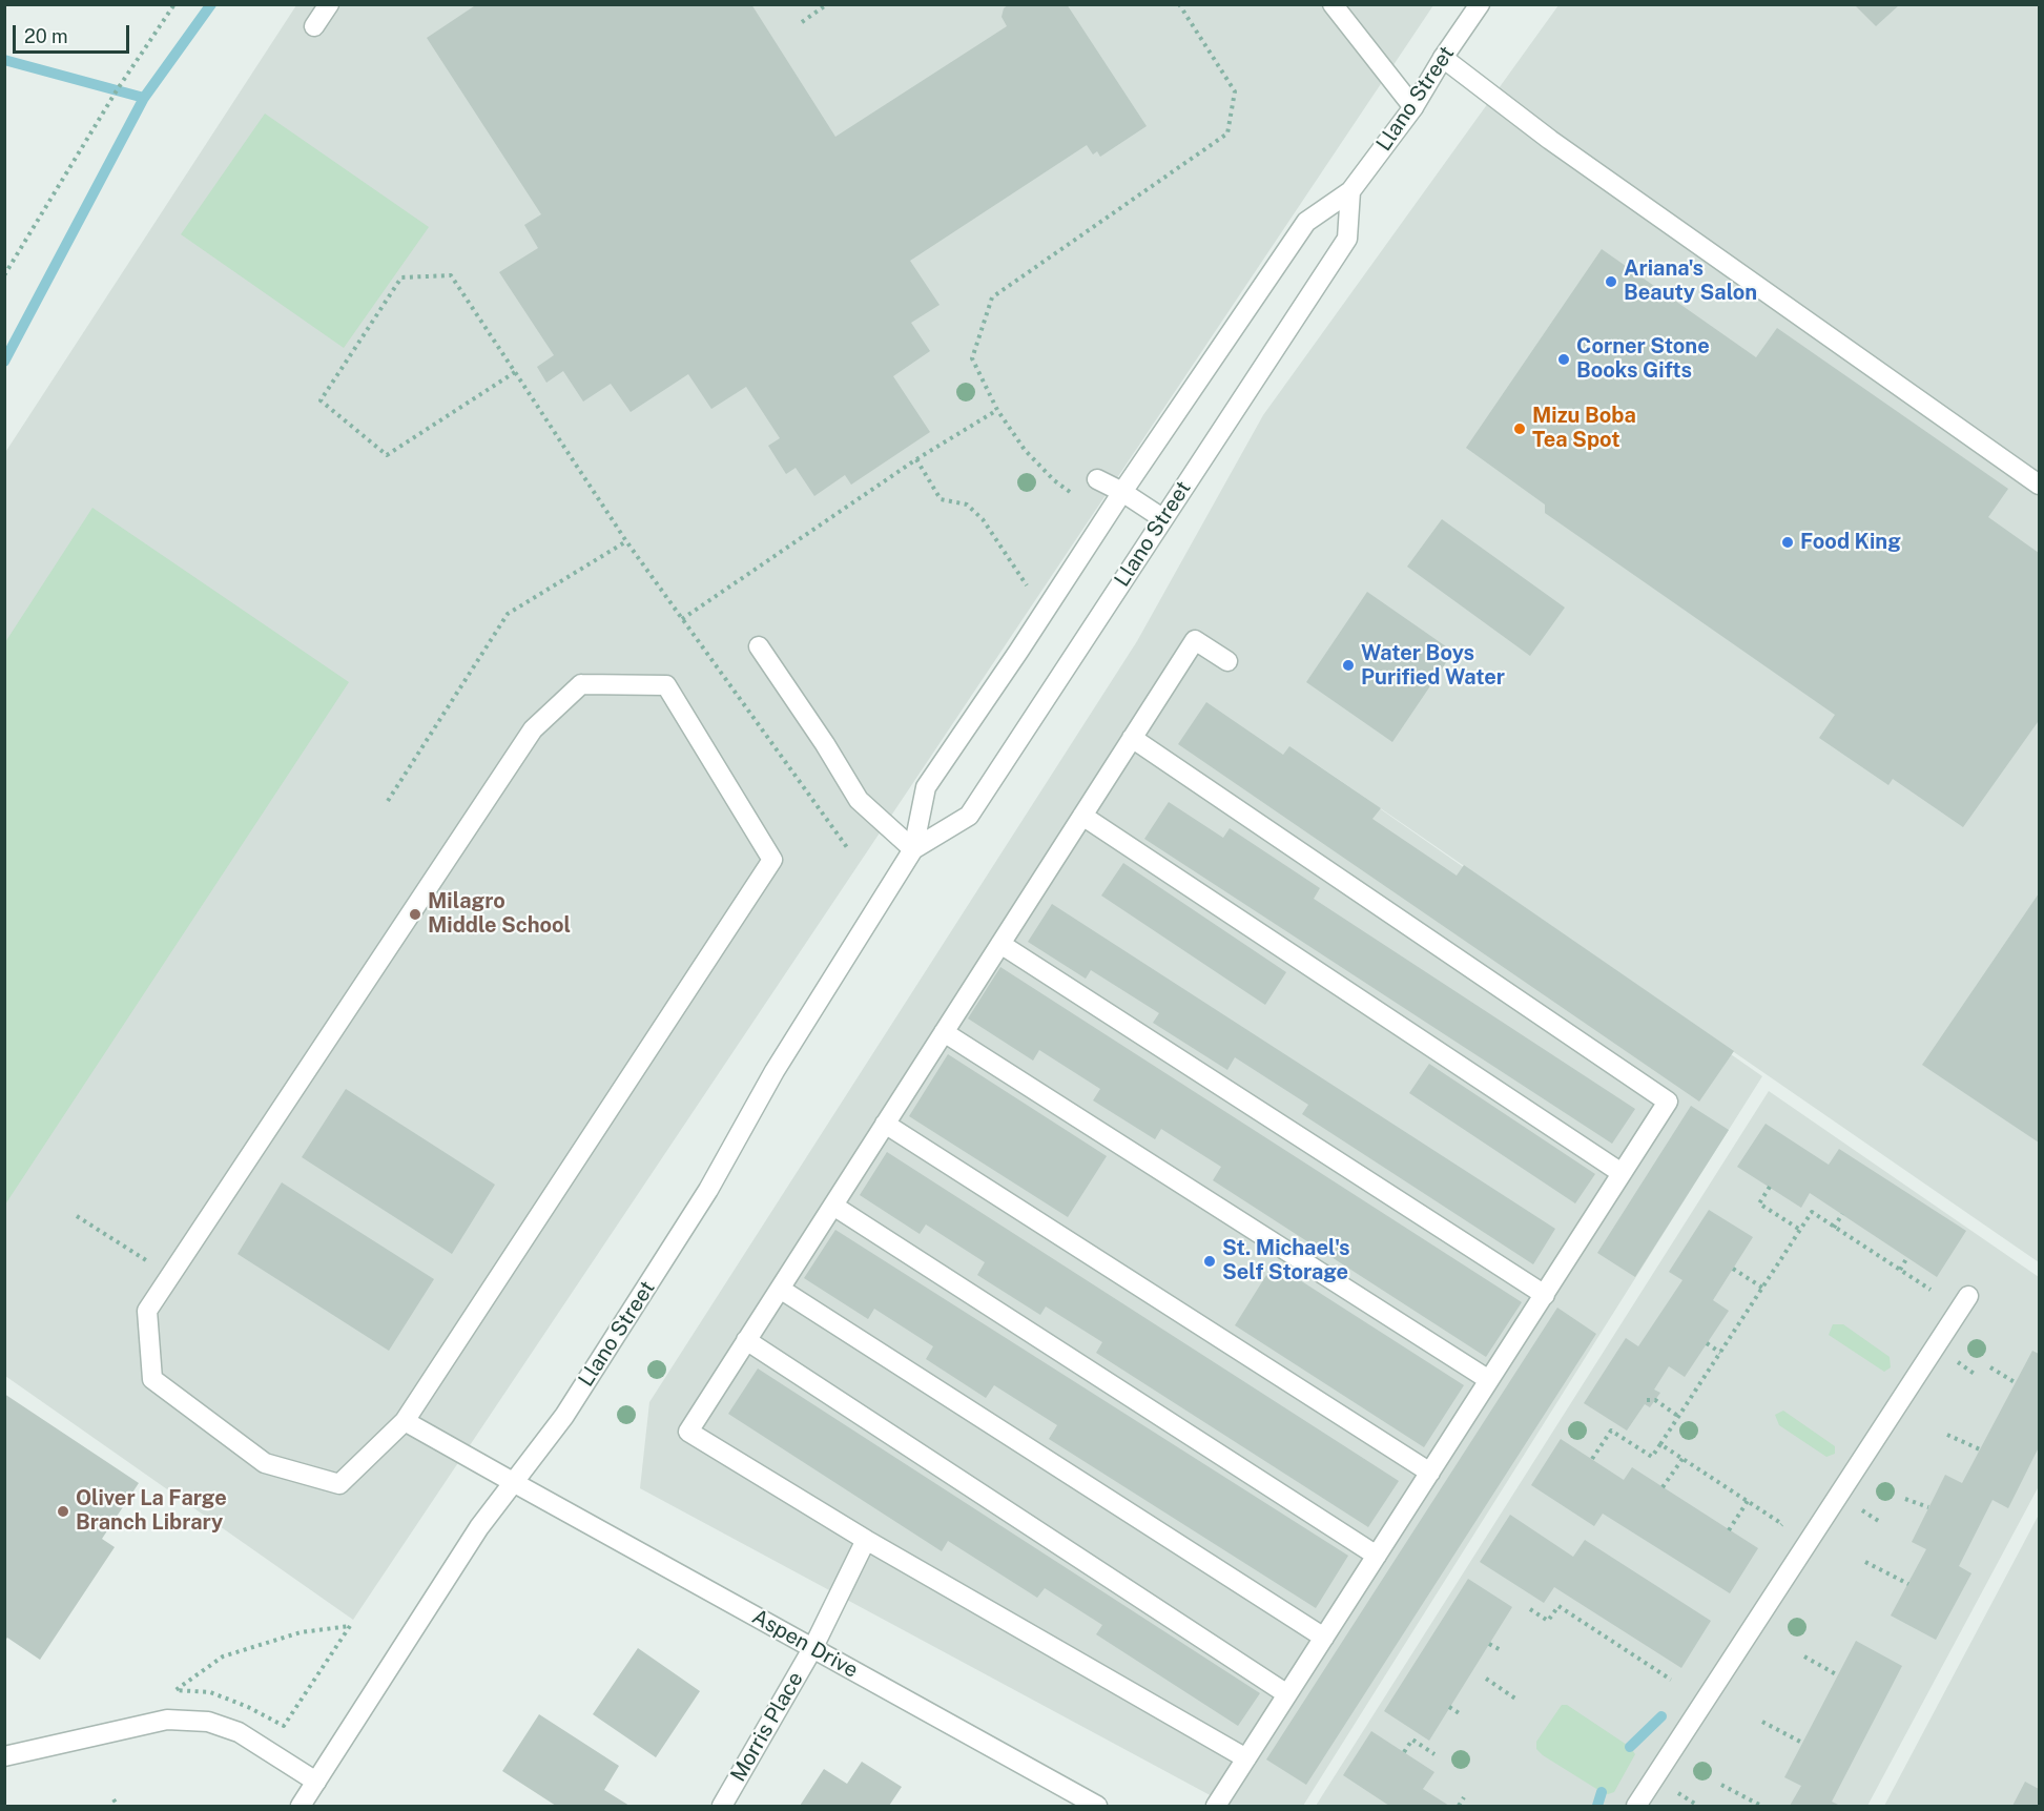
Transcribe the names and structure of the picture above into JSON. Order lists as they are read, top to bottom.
{
  "streets": {
    "street": ["Llano Street", "Aspen Drive", "Morris Place"]
  },
  "crossings": [
    ["Llano Street", "Aspen Drive"],
    ["Aspen Drive", "Morris Place"]
  ],
  "places": [
    "Ariana's Beauty Salon",
    "Corner Stone Books Gifts",
    "Mizu Boba Tea Spot",
    "Food King",
    "Water Boys Purified Water",
    "Milagro Middle School",
    "St. Michael's Self Storage",
    "Oliver La Farge Branch Library"
  ],
  "scale_bar": "20 m"
}
